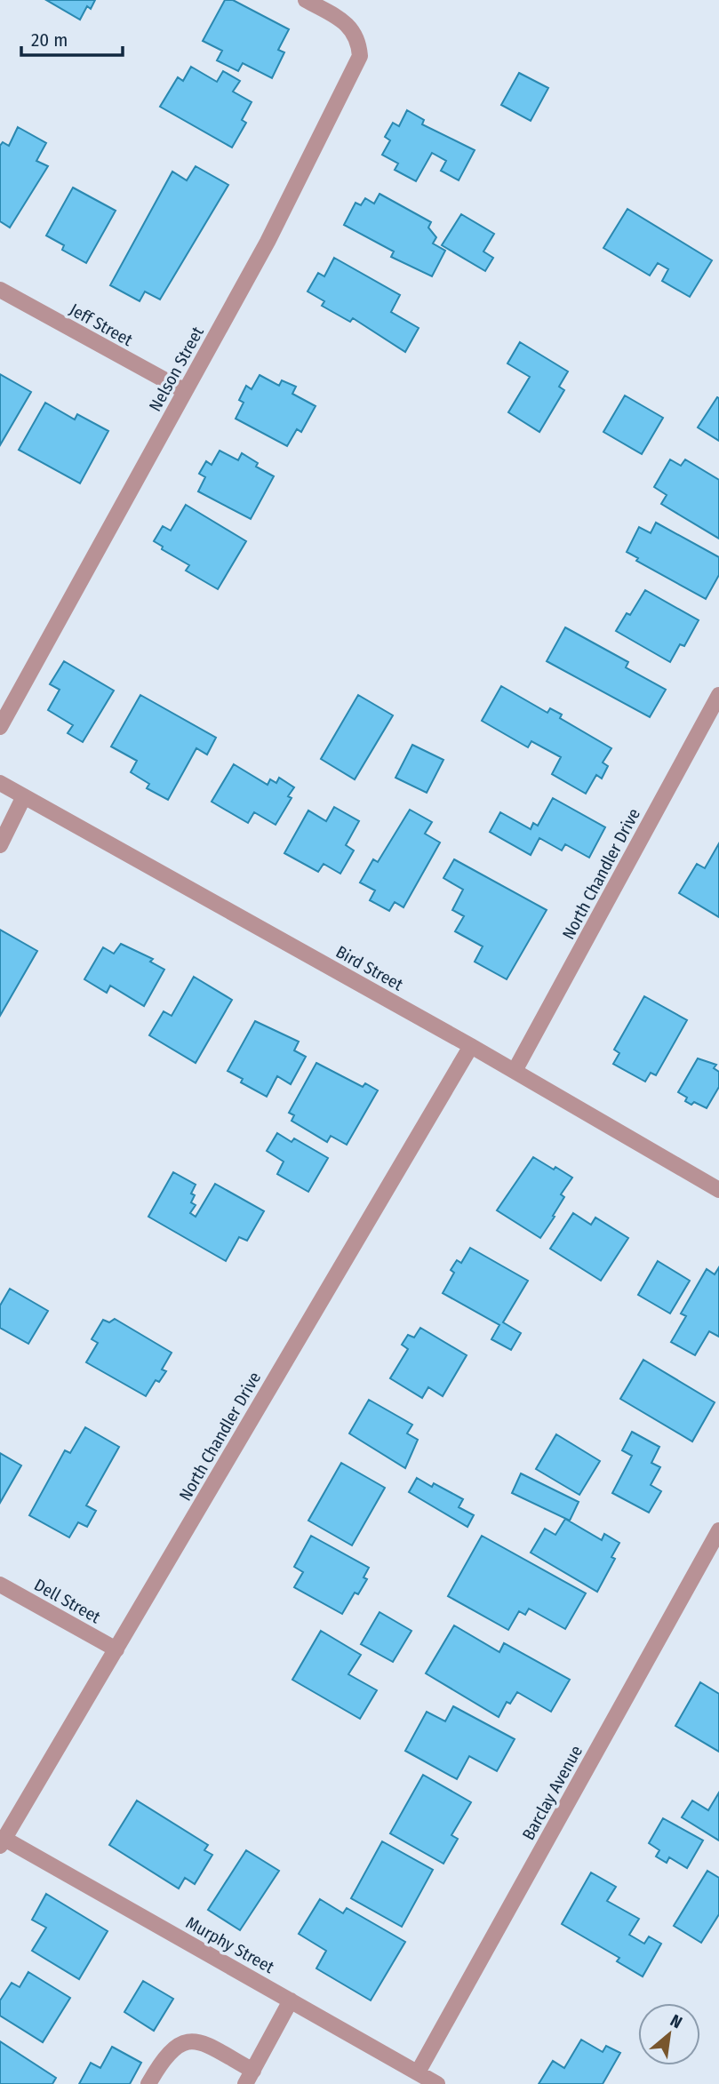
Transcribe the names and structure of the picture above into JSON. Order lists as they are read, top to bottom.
{
  "streets": {
    "street": [
      "Jeff Street",
      "Nelson Street",
      "North Chandler Drive",
      "Bird Street",
      "Dell Street",
      "Barclay Avenue",
      "Murphy Street"
    ]
  },
  "crossings": [
    ["Jeff Street", "Nelson Street"],
    ["North Chandler Drive", "Bird Street"],
    ["North Chandler Drive", "Dell Street"],
    ["North Chandler Drive", "Murphy Street"],
    ["Barclay Avenue", "Murphy Street"]
  ],
  "scale_bar": "20 m",
  "north": "top right"
}
